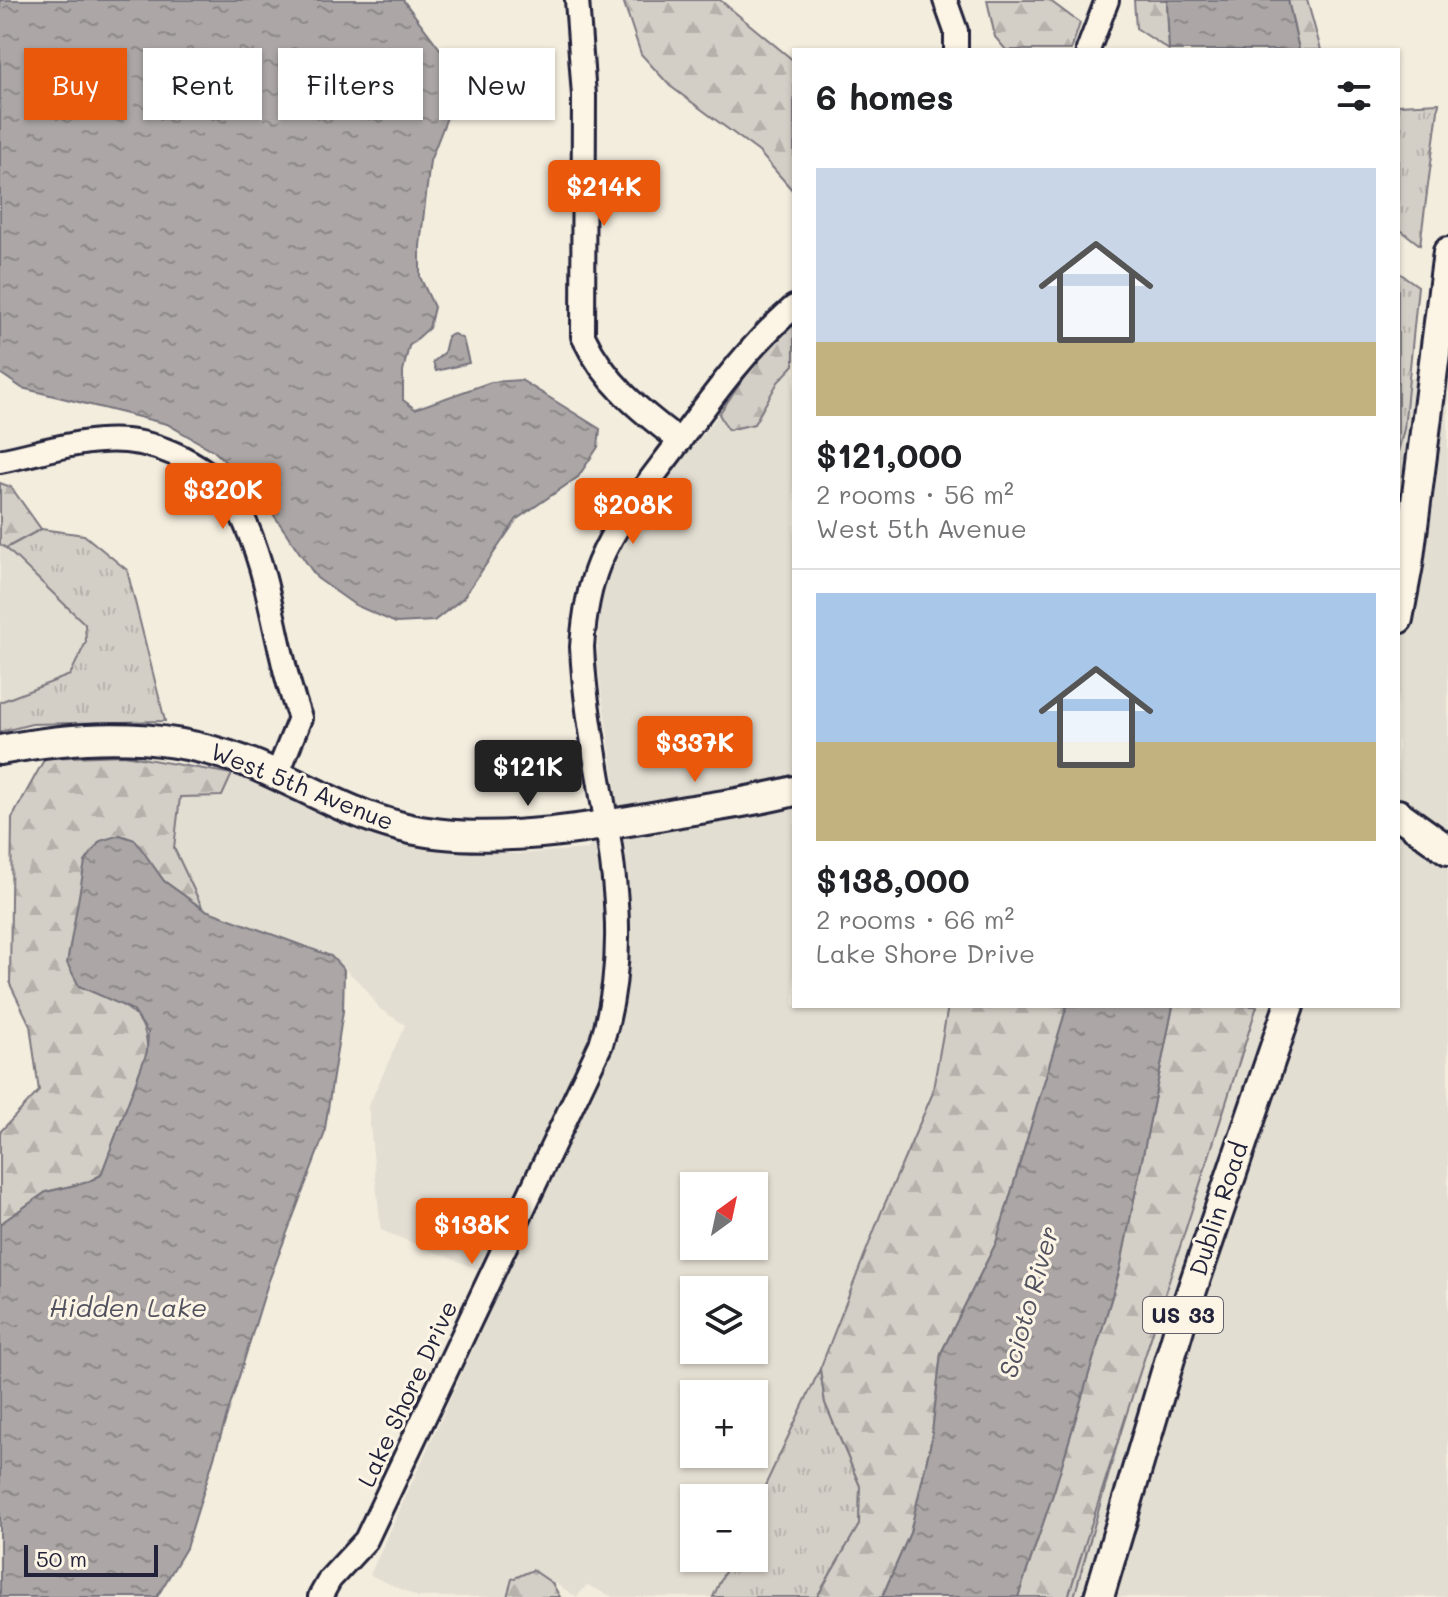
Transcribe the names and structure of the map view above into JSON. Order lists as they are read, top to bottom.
{
  "streets": {
    "main road": ["West 5th Avenue", "Dublin Road", "US 33"],
    "street": ["Lake Shore Drive"]
  },
  "crossings": [
    ["West 5th Avenue", "Lake Shore Drive"]
  ],
  "water": ["Scioto River", "Hidden Lake"],
  "scale_bar": "50 m",
  "north": "top right",
  "page": {
    "chip": [
      "Buy",
      "Rent",
      "Filters",
      "New"
    ],
    "heading": "6 homes",
    "list": [
      {
        "name": "$121,000",
        "note": "2 rooms · 56 m² · West 5th Avenue"
      },
      {
        "name": "$138,000",
        "note": "2 rooms · 66 m² · Lake Shore Drive"
      }
    ],
    "price": [
      "$214K",
      "$320K",
      "$208K",
      "$337K",
      "$121K",
      "$138K"
    ],
    "map_buttons": ["+", "−"],
    "scale": "50 m"
  }
}
